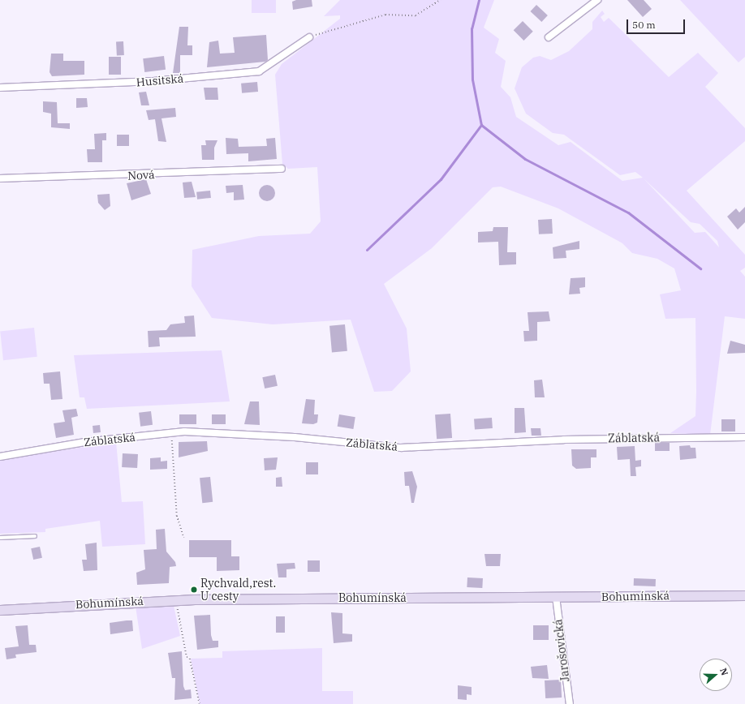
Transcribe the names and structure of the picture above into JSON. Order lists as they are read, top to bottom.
{
  "streets": {
    "main road": ["Bohumínská"],
    "street": [
      "Husitská",
      "Nová",
      "Záblatská",
      "Jarošovická"
    ]
  },
  "crossings": [
    ["Bohumínská", "Jarošovická"]
  ],
  "places": ["Rychvald,rest. U cesty"],
  "scale_bar": "50 m",
  "north": "right"
}
